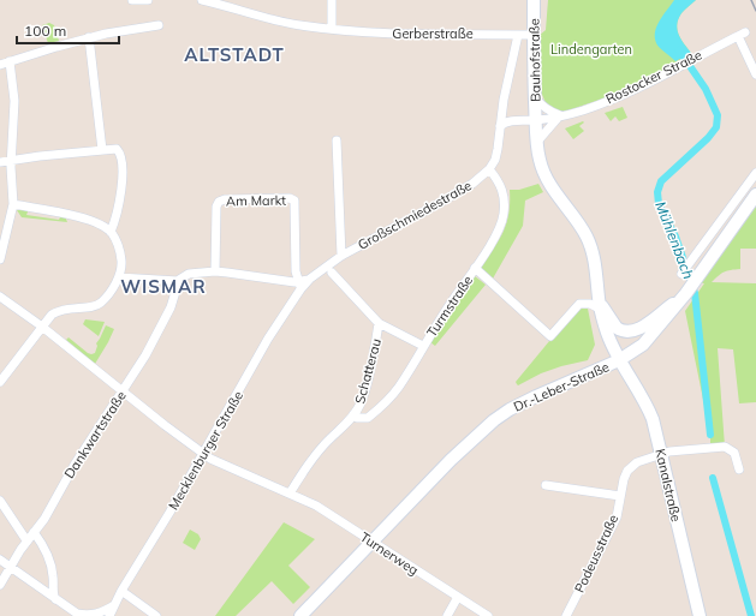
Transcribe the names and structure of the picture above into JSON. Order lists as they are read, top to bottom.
{
  "streets": {
    "main road": ["Bauhofstraße", "Dr.-Leber-Straße", "Kanalstraße"],
    "street": [
      "Gerberstraße",
      "Rostocker Straße",
      "Am Markt",
      "Großschmiedestraße",
      "Turmstraße",
      "Schatterau",
      "Dankwartstraße",
      "Mecklenburger Straße",
      "Turnerweg",
      "Podeusstraße"
    ]
  },
  "crossings": [
    ["Gerberstraße", "Bauhofstraße"],
    ["Bauhofstraße", "Rostocker Straße"],
    ["Bauhofstraße", "Dr.-Leber-Straße"],
    ["Rostocker Straße", "Dr.-Leber-Straße"],
    ["Großschmiedestraße", "Turmstraße"],
    ["Großschmiedestraße", "Mecklenburger Straße"],
    ["Turmstraße", "Schatterau"],
    ["Schatterau", "Turnerweg"],
    ["Dr.-Leber-Straße", "Kanalstraße"],
    ["Dr.-Leber-Straße", "Turnerweg"],
    ["Dankwartstraße", "Turnerweg"],
    ["Mecklenburger Straße", "Turnerweg"],
    ["Kanalstraße", "Podeusstraße"]
  ],
  "districts": ["ALTSTADT", "WISMAR"],
  "water": ["Mühlenbach"],
  "parks": ["Lindengarten"],
  "scale_bar": "100 m"
}
